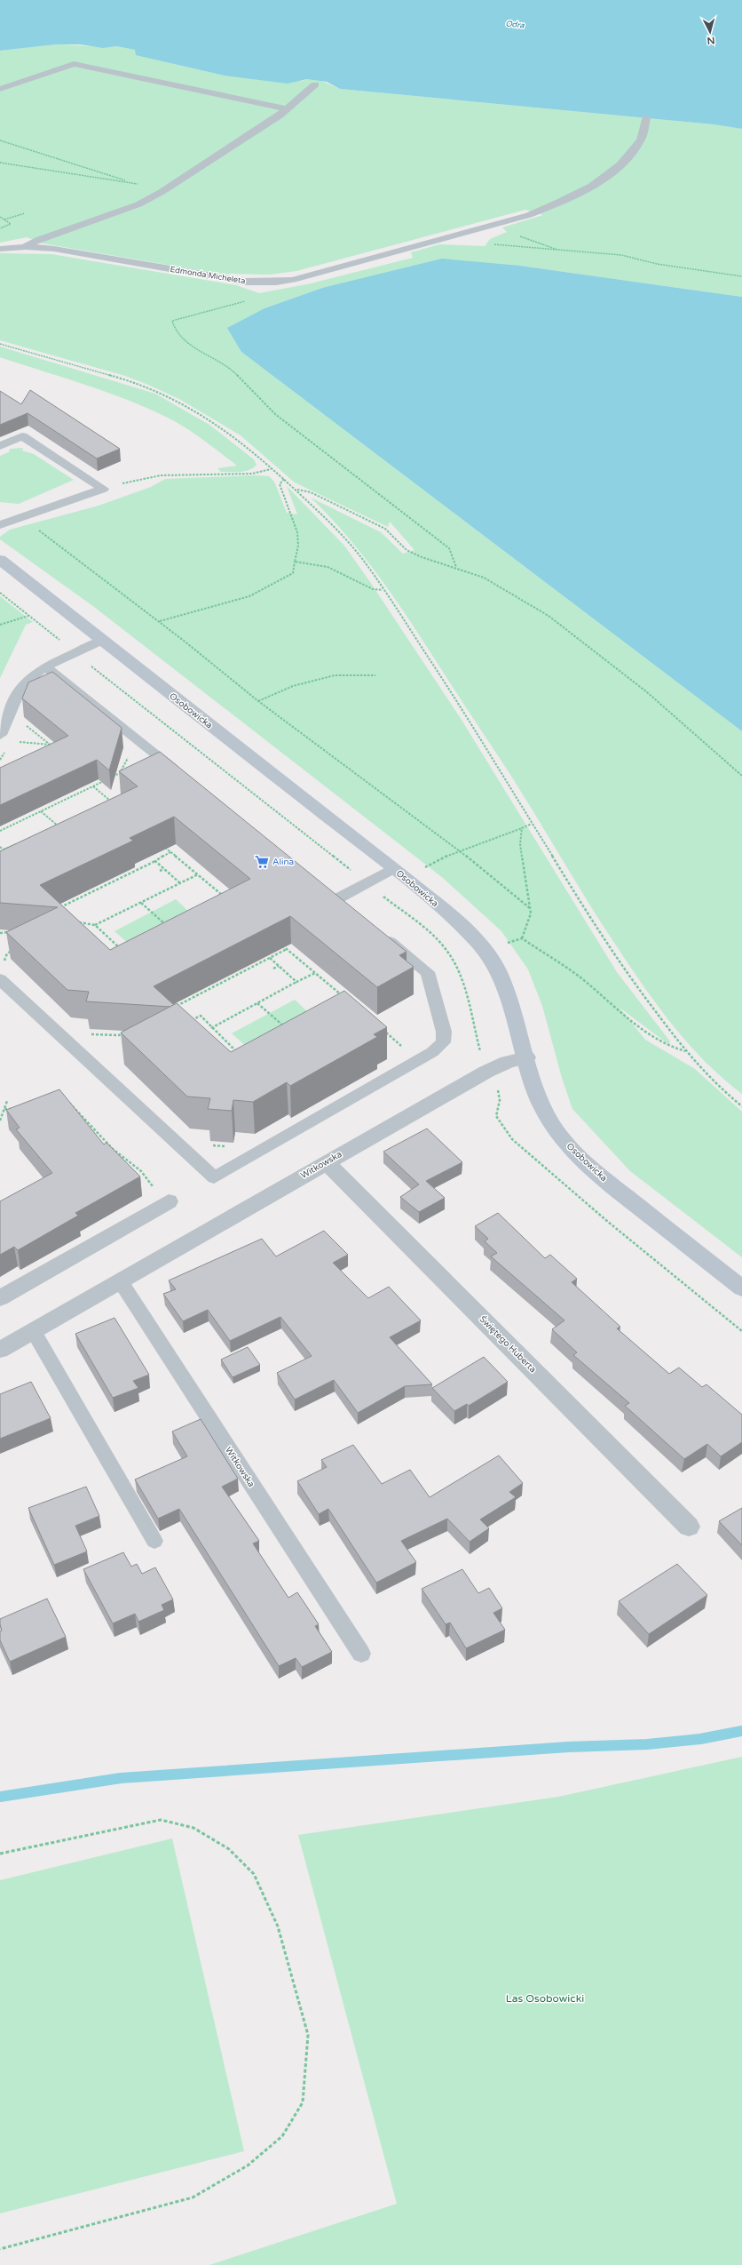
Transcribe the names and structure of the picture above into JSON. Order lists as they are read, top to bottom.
{
  "streets": {
    "street": ["Osobowicka", "Witkowska", "Świętego Huberta"],
    "lane": ["Edmonda Micheleta"]
  },
  "crossings": [
    ["Osobowicka", "Witkowska"],
    ["Witkowska", "Świętego Huberta"]
  ],
  "water": ["Odra"],
  "parks": ["Las Osobowicki"],
  "places": {
    "supermarket": ["Alina"]
  },
  "north": "bottom"
}
